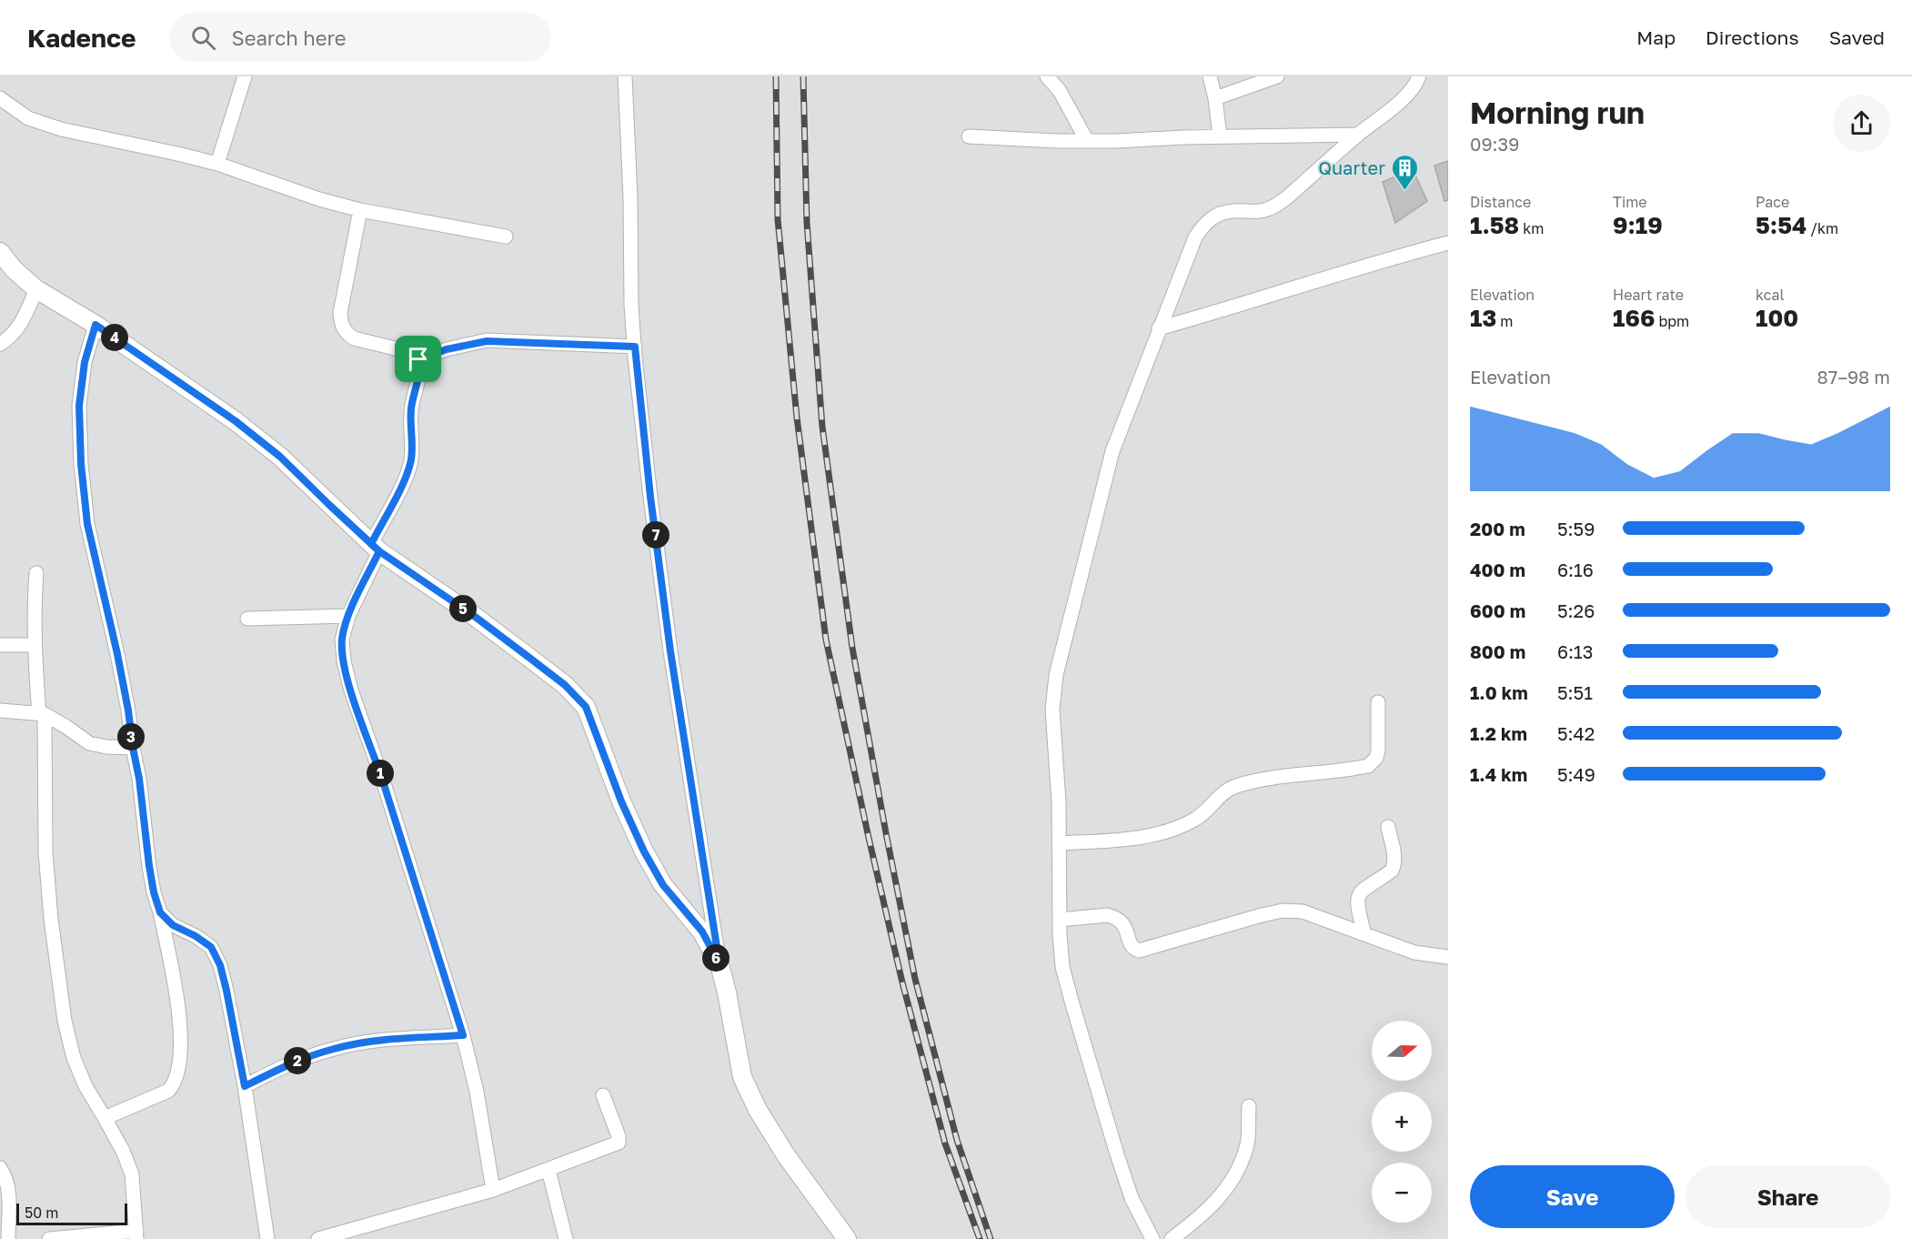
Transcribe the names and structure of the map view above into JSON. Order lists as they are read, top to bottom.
{
  "places": {
    "building": ["Quarter"]
  },
  "scale_bar": "50 m",
  "north": "right",
  "page": {
    "header": "Kadence",
    "search": "Search here",
    "nav": ["Map", "Directions", "Saved"],
    "heading": ["Morning run", "09:39"],
    "stats": [
      ["Distance", "1.58 km"],
      ["Time", "9:19"],
      ["Pace", "5:54 /km"],
      ["Elevation", "13 m"],
      ["Heart rate", "166 bpm"],
      ["kcal", "100"]
    ],
    "pins": [
      "4",
      "7",
      "5",
      "3",
      "1",
      "6",
      "2"
    ],
    "chart": ["Elevation", "87–98 m"],
    "list": [
      {
        "name": "200 m",
        "note": "5:59"
      },
      {
        "name": "400 m",
        "note": "6:16"
      },
      {
        "name": "600 m",
        "note": "5:26"
      },
      {
        "name": "800 m",
        "note": "6:13"
      },
      {
        "name": "1.0 km",
        "note": "5:51"
      },
      {
        "name": "1.2 km",
        "note": "5:42"
      },
      {
        "name": "1.4 km",
        "note": "5:49"
      }
    ],
    "map_buttons": ["+", "−"],
    "buttons": ["Save", "Share"],
    "scale": "50 m"
  }
}
